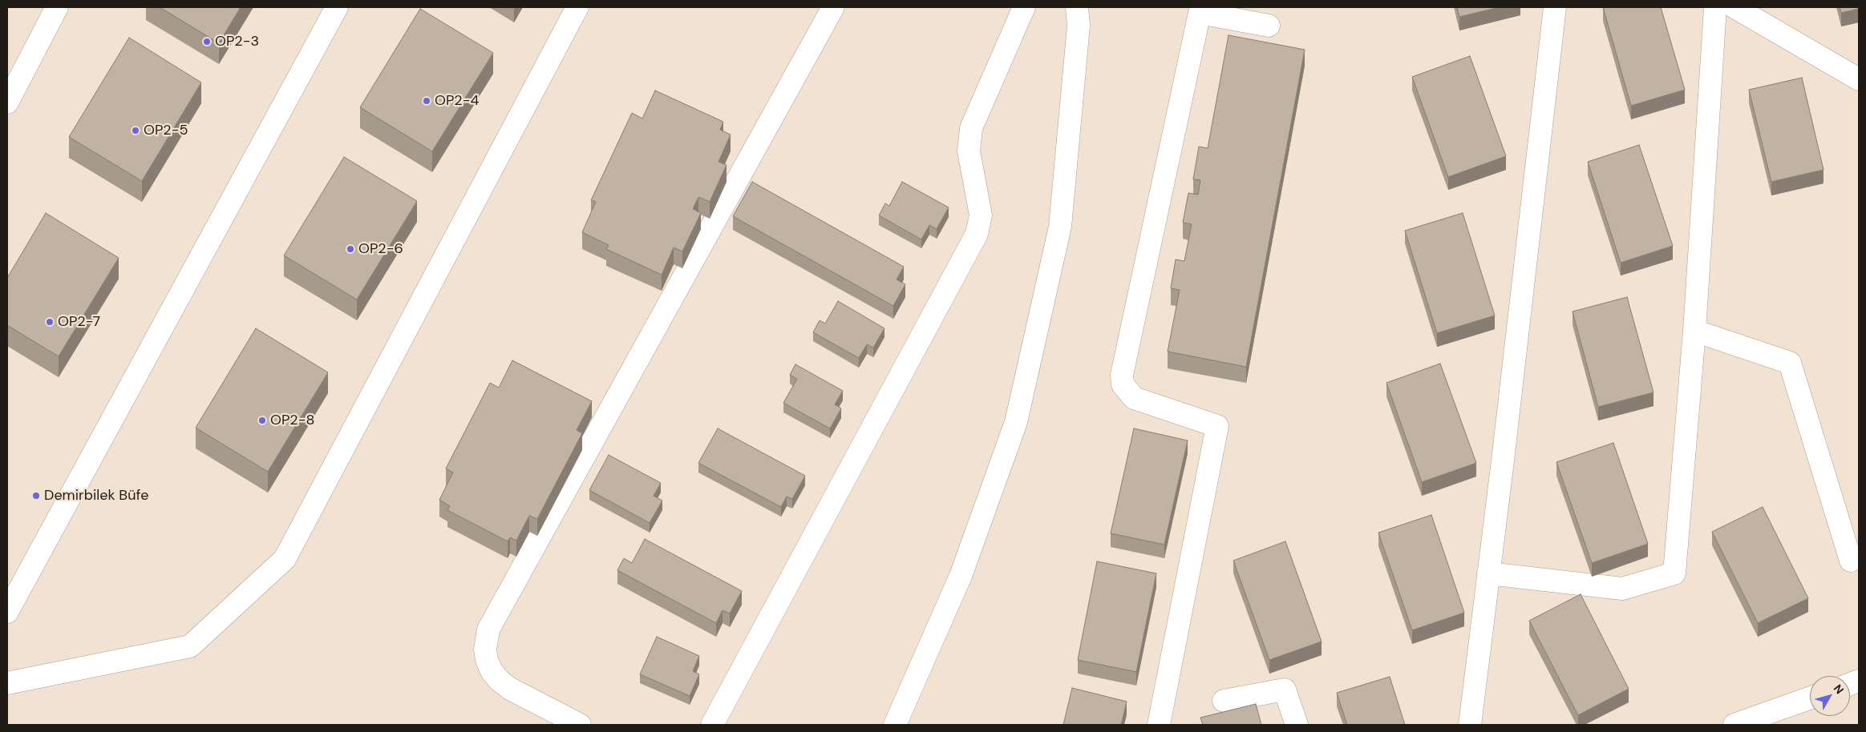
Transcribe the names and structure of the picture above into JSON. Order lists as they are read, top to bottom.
{
  "places": [
    "OP2-3",
    "OP2-4",
    "OP2-5",
    "OP2-6",
    "OP2-7",
    "OP2-8",
    "Demirbilek Büfe"
  ],
  "north": "top right"
}
